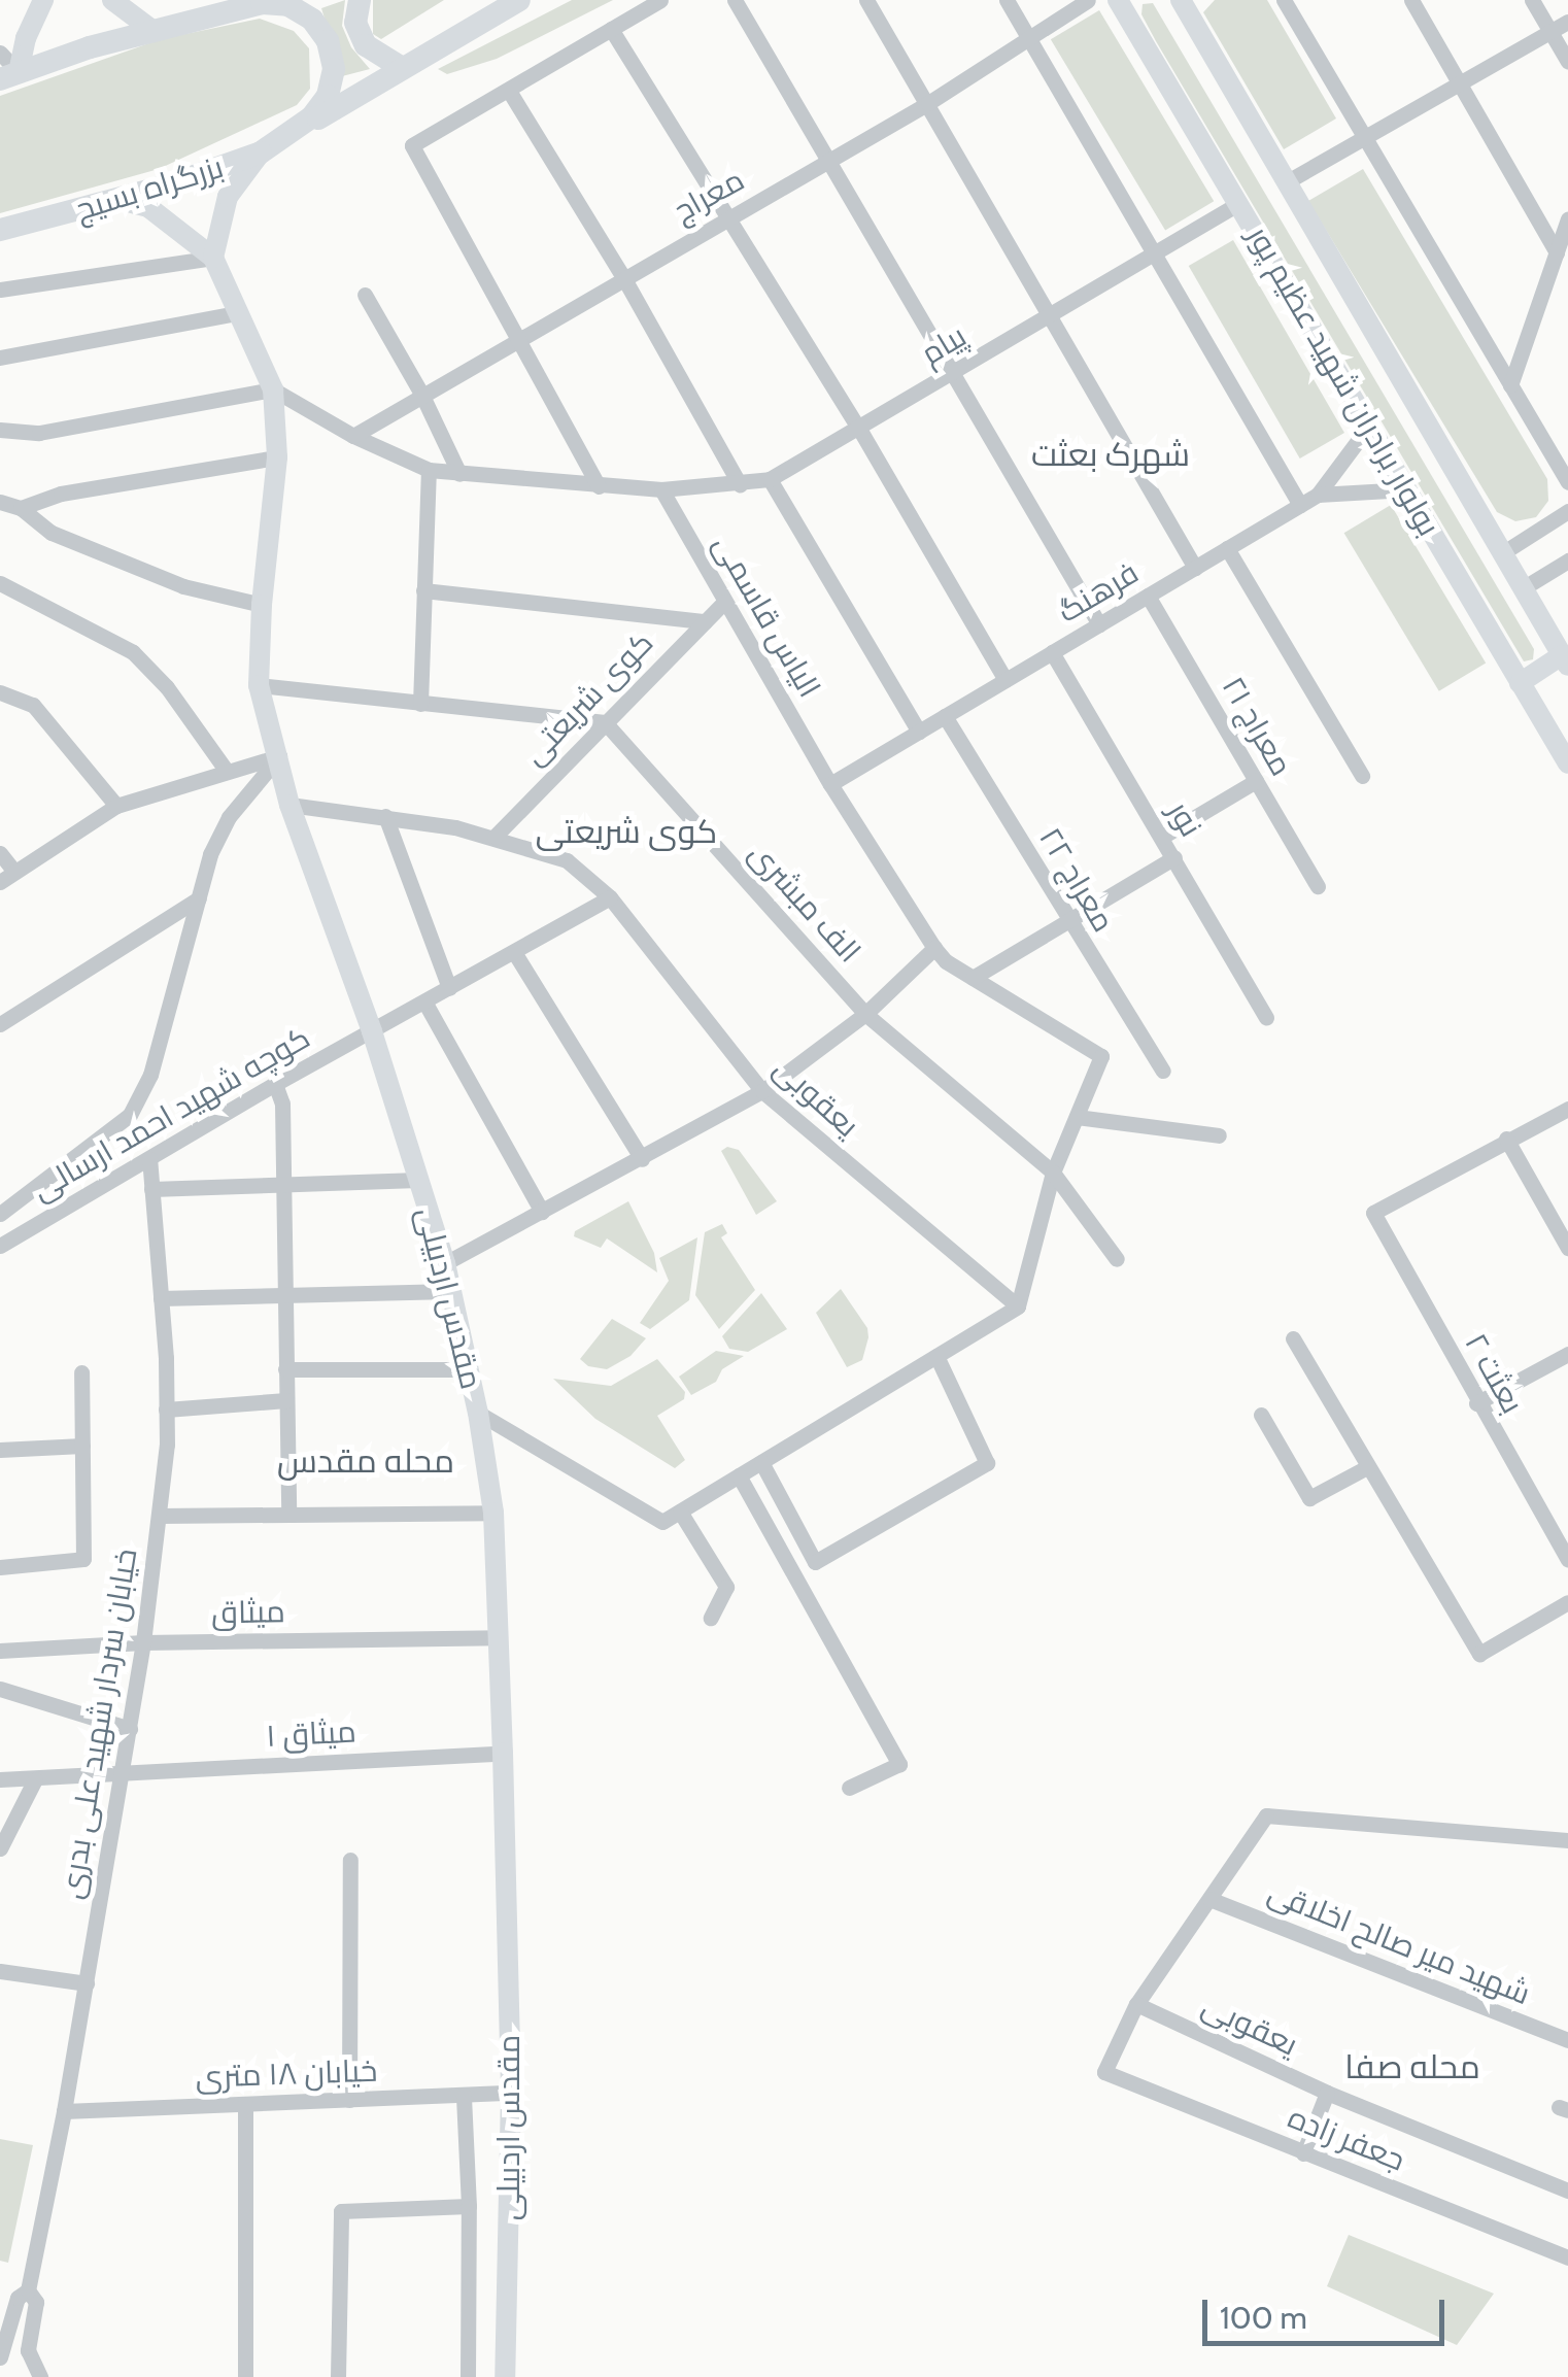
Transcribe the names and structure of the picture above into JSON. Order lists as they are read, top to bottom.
{
  "streets": {
    "highway": ["بزرگراه بسیج"],
    "main road": ["بولوار برادران شهید عظیم‌ پور", "مقدس اردبیلی"],
    "street": [
      "معراج",
      "پیام",
      "فرهنگ",
      "الیاس قاسمی",
      "کوی شریعتی",
      "معراج ۲۱",
      "نور",
      "معراج ۲۲",
      "الف مبشری",
      "یعقوبی",
      "کوچه شهید احمد ارسالی",
      "بعثت ۲",
      "میثاق",
      "خیابان سردار شهید علی بدری",
      "میثاق ۱",
      "شهید میر صالح اخلاقی",
      "خیابان ۱۸ متری",
      "جعفر زاده"
    ]
  },
  "crossings": [
    ["پیام", "بولوار برادران شهید عظیم‌ پور"],
    ["پیام", "الیاس قاسمی"],
    ["بولوار برادران شهید عظیم‌ پور", "فرهنگ"],
    ["فرهنگ", "الیاس قاسمی"],
    ["فرهنگ", "معراج ۲۱"],
    ["فرهنگ", "نور"],
    ["فرهنگ", "معراج ۲۲"],
    ["الیاس قاسمی", "کوی شریعتی"],
    ["کوی شریعتی", "الف مبشری"],
    ["کوی شریعتی", "یعقوبی"],
    ["یعقوبی", "مقدس اردبیلی"],
    ["یعقوبی", "جعفر زاده"],
    ["کوچه شهید احمد ارسالی", "مقدس اردبیلی"],
    ["کوچه شهید احمد ارسالی", "خیابان سردار شهید علی بدری"],
    ["مقدس اردبیلی", "میثاق"],
    ["مقدس اردبیلی", "میثاق ۱"],
    ["مقدس اردبیلی", "خیابان ۱۸ متری"],
    ["میثاق", "خیابان سردار شهید علی بدری"],
    ["خیابان سردار شهید علی بدری", "میثاق ۱"],
    ["خیابان سردار شهید علی بدری", "خیابان ۱۸ متری"]
  ],
  "districts": [
    "شهرک بعثت",
    "کوی شریعتی",
    "محله مقدس",
    "محله صفا"
  ],
  "scale_bar": "100 m"
}
